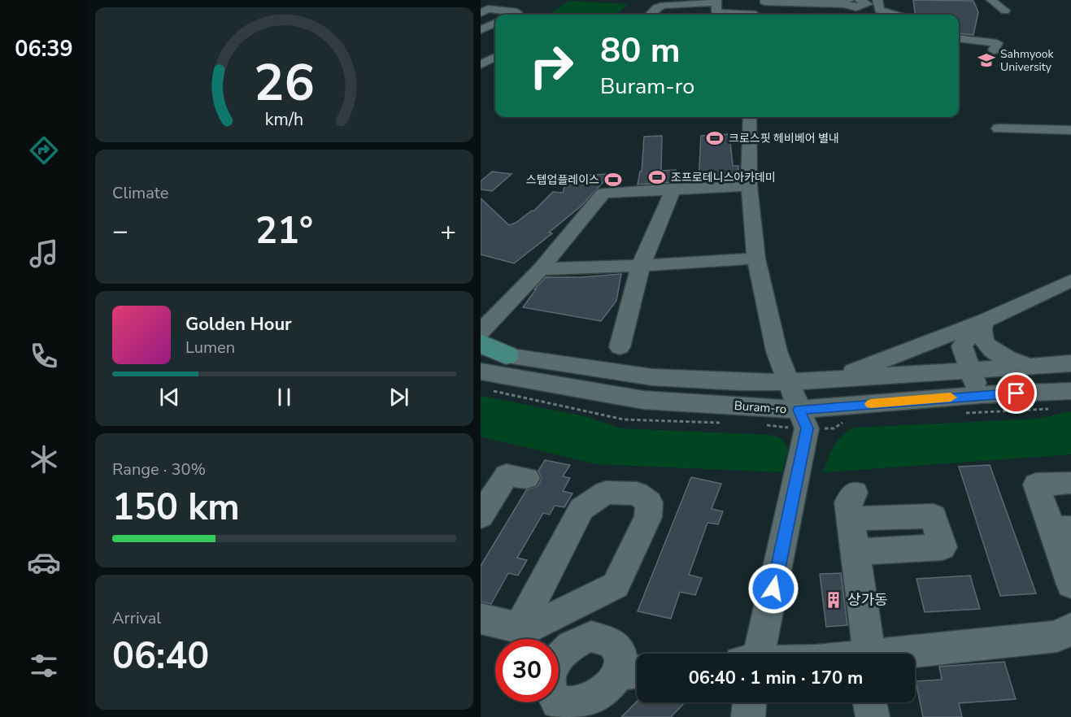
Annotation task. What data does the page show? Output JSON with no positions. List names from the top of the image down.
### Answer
{
  "streets": {
    "street": ["Buram-ro"]
  },
  "places": {
    "school or university": ["Sahmyook University"],
    "sports": ["크로스핏 헤비베어 별내", "조프로테니스아카데미", "스텝업플레이스"],
    "building": ["상가동"]
  },
  "page": {
    "tabs": "06:39",
    "turn": ["80 m", "Buram-ro"],
    "tile": [
      "Climate",
      ["Range · 30%", "150 km"],
      ["Arrival", "06:40"]
    ],
    "heat": ["−", "21°", "+"],
    "song": ["Golden Hour", "Lumen"],
    "limit": "30",
    "trip": "06:40 · 1 min · 170 m",
    "gauge": ["26", "km/h"]
  }
}
